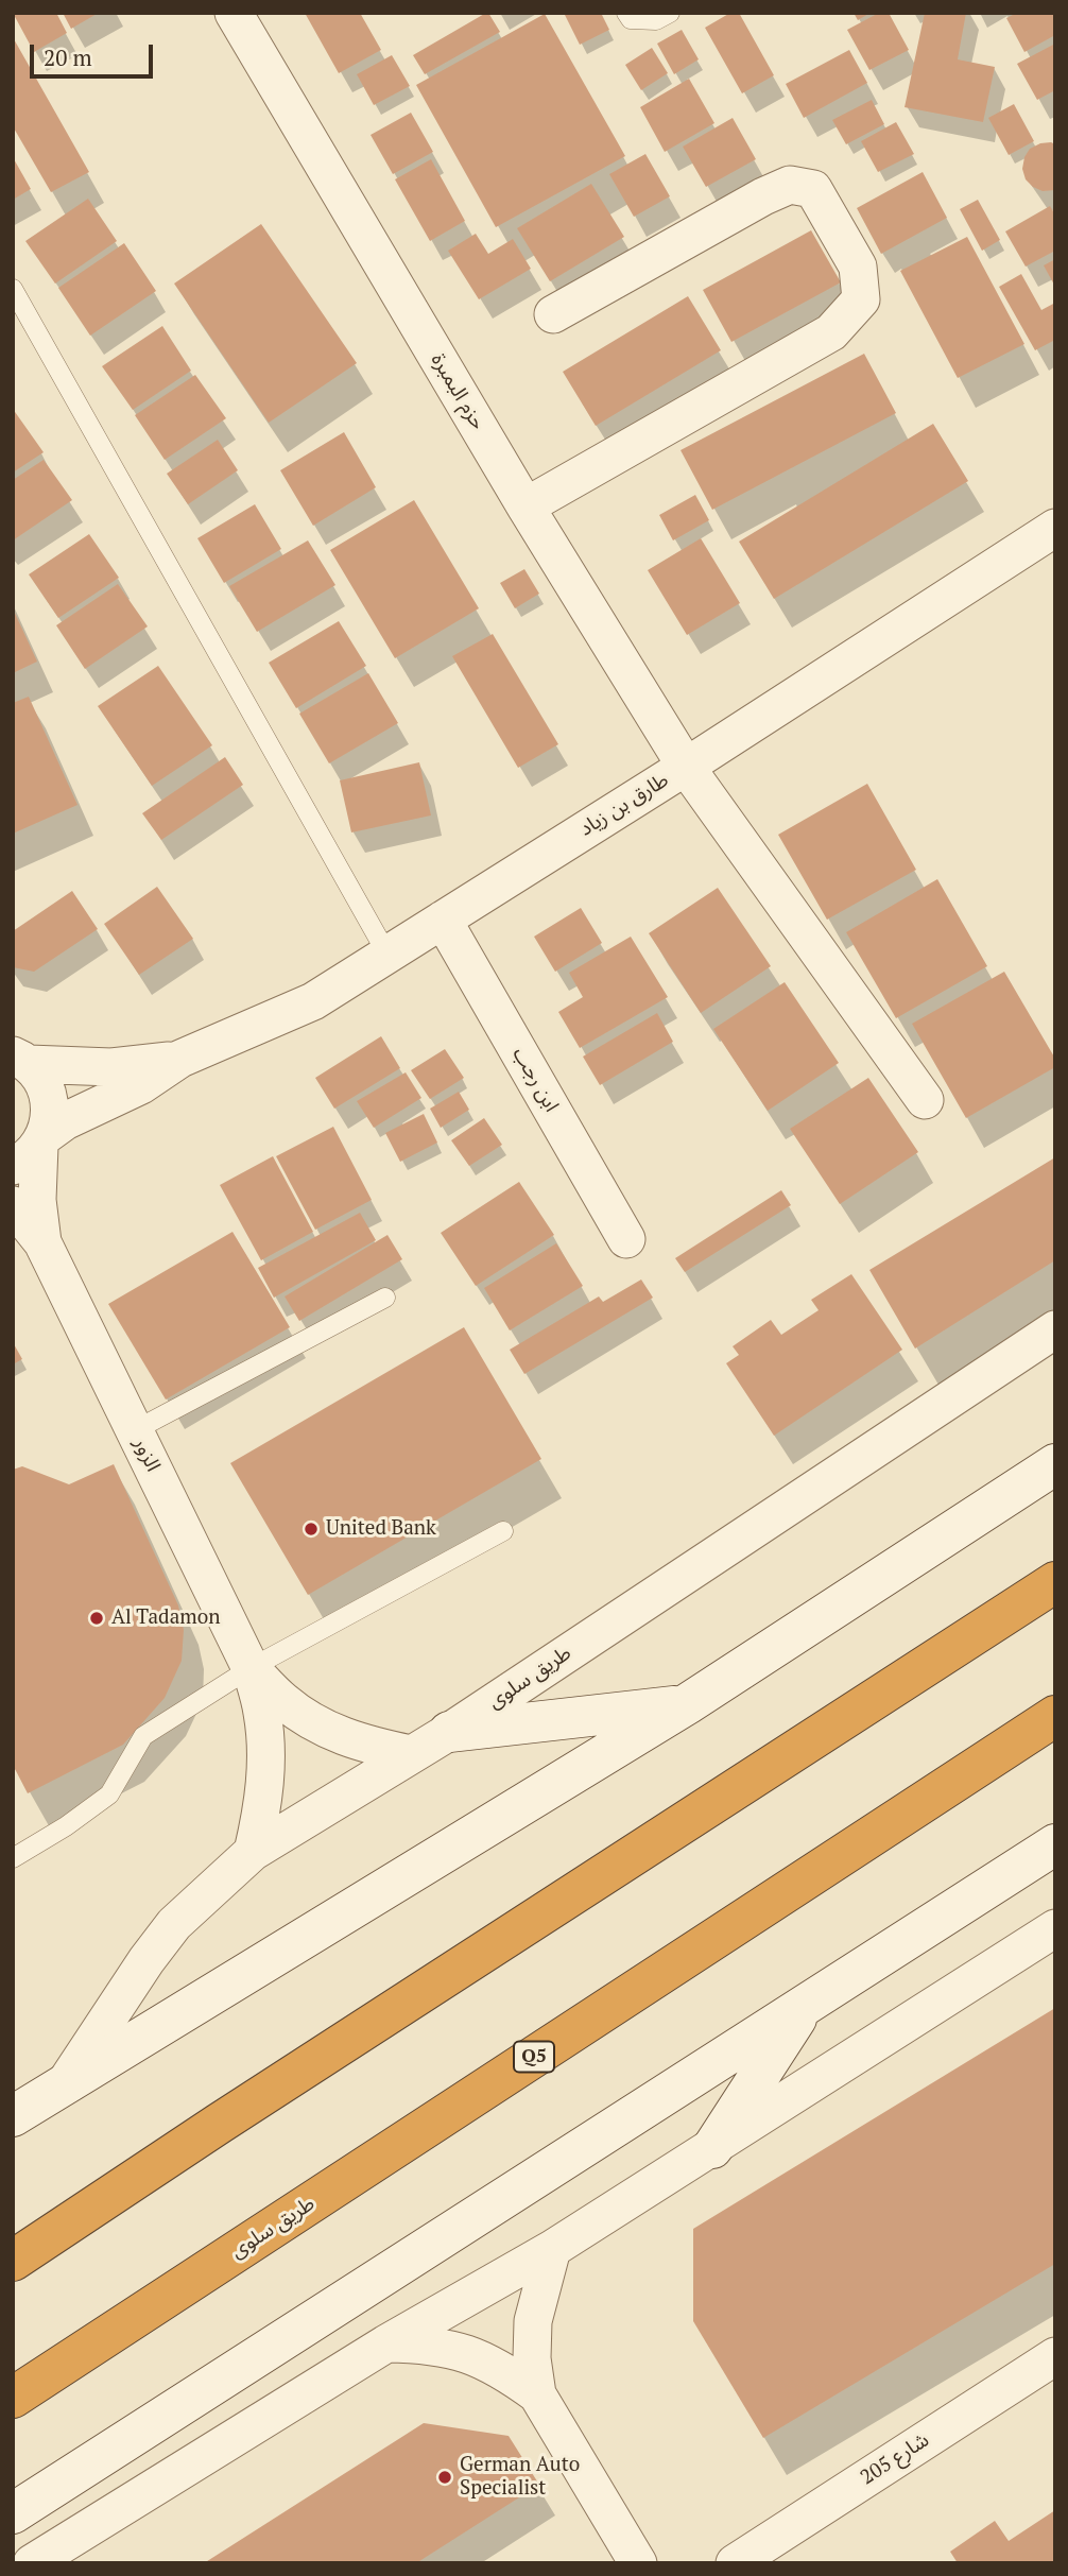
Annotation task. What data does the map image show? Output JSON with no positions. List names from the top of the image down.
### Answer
{
  "streets": {
    "highway": ["طريق سلوى", "Q5"],
    "street": [
      "حزم البمبرة",
      "طارق بن زياد",
      "ابن رجب",
      "الزور",
      "شارع 205"
    ]
  },
  "crossings": [
    ["حزم البمبرة", "طارق بن زياد"],
    ["طارق بن زياد", "ابن رجب"],
    ["طارق بن زياد", "الزور"],
    ["الزور", "طريق سلوى"]
  ],
  "places": ["United Bank", "Al Tadamon", "German Auto Specialist"],
  "scale_bar": "20 m"
}
